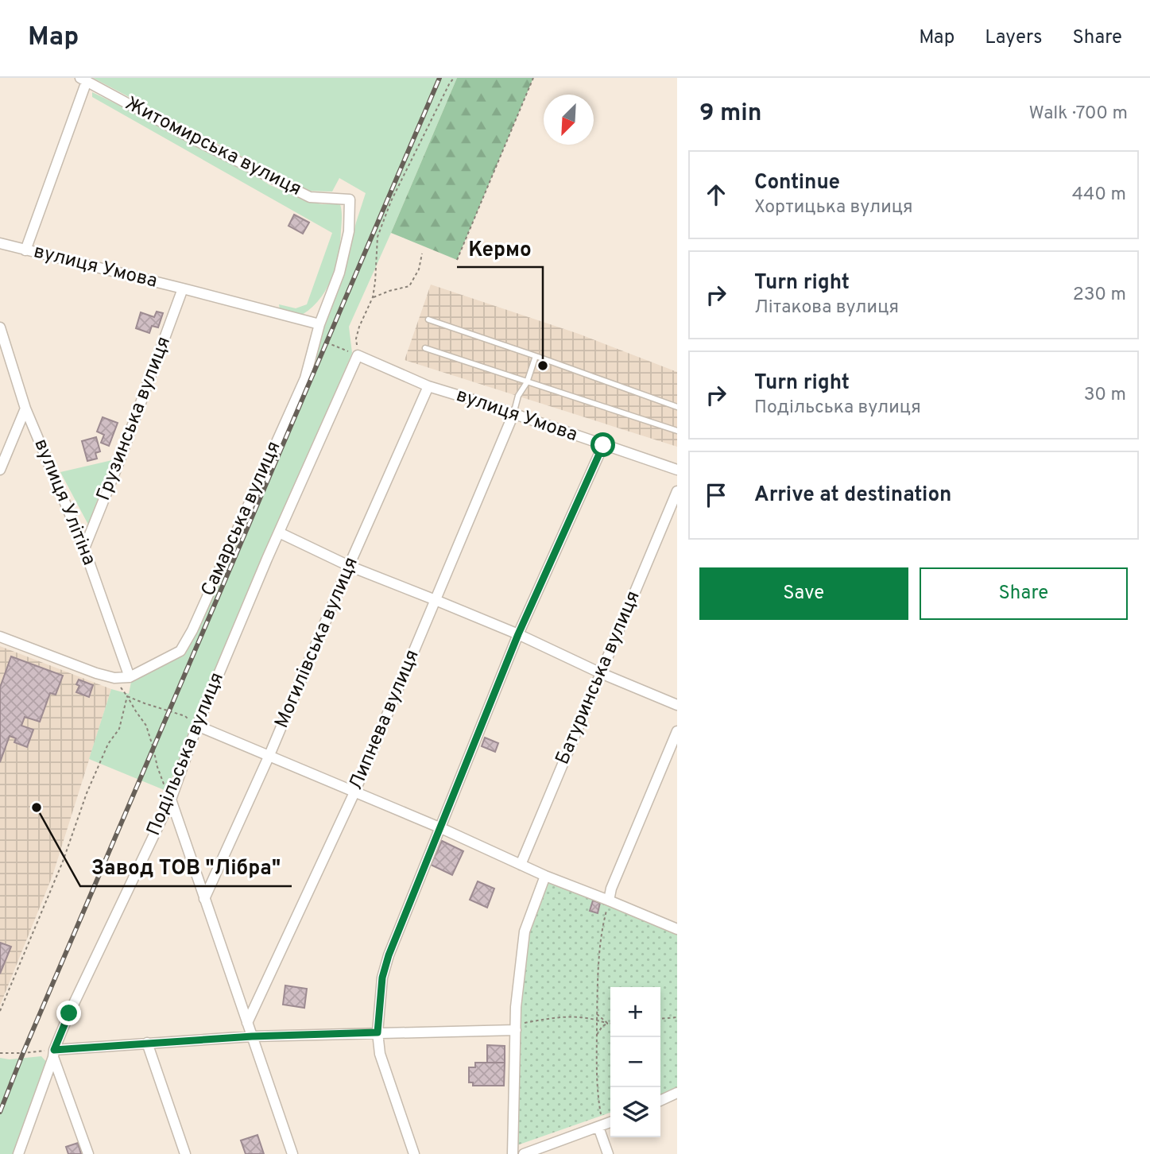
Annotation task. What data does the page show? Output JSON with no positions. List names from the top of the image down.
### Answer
{
  "streets": {
    "street": [
      "Житомирська вулиця",
      "вулиця Умова",
      "Грузинська вулиця",
      "вулиця Улітіна",
      "Самарська вулиця",
      "Могилівська вулиця",
      "Батуринська вулиця",
      "Липнева вулиця",
      "Подільська вулиця"
    ]
  },
  "crossings": [
    ["Житомирська вулиця", "Самарська вулиця"],
    ["вулиця Умова", "Грузинська вулиця"],
    ["вулиця Умова", "Самарська вулиця"],
    ["вулиця Умова", "Могилівська вулиця"],
    ["вулиця Умова", "Липнева вулиця"],
    ["вулиця Умова", "Подільська вулиця"],
    ["Грузинська вулиця", "вулиця Улітіна"],
    ["вулиця Улітіна", "Самарська вулиця"]
  ],
  "places": ["Кермо", "Завод ТОВ \"Лібра\""],
  "north": "bottom left",
  "page": {
    "header": "Map",
    "nav": ["Map", "Layers", "Share"],
    "heading": ["9 min", "Walk · 700 m"],
    "list": [
      ["Continue", "Хортицька вулиця", "440 m"],
      ["Turn right", "Літакова вулиця", "230 m"],
      ["Turn right", "Подільська вулиця", "30 m"],
      "Arrive at destination"
    ],
    "buttons": ["Save", "Share"],
    "map_buttons": ["+", "−"]
  }
}
